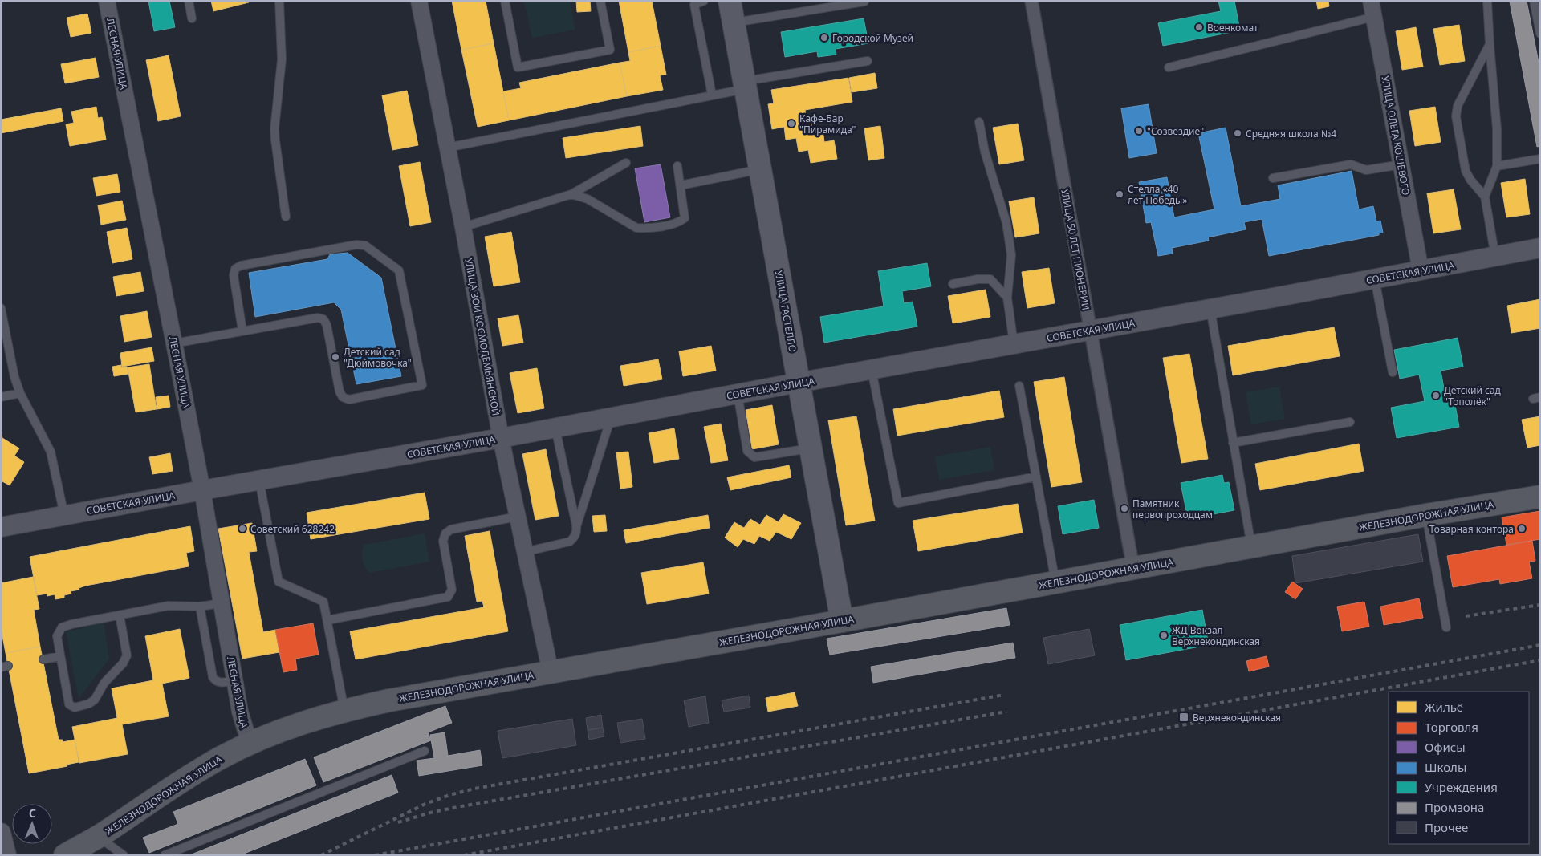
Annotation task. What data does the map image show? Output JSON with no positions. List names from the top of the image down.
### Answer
{
  "streets": {
    "main road": ["УЛИЦА ГАСТЕЛЛО", "ЖЕЛЕЗНОДОРОЖНАЯ УЛИЦА"],
    "street": [
      "ЛЕСНАЯ УЛИЦА",
      "УЛИЦА ОЛЕГА КОШЕВОГО",
      "УЛИЦА 50 ЛЕТ ПИОНЕРИИ",
      "СОВЕТСКАЯ УЛИЦА",
      "УЛИЦА ЗОИ КОСМОДЕМЬЯНСКОЙ"
    ]
  },
  "crossings": [
    ["ЛЕСНАЯ УЛИЦА", "СОВЕТСКАЯ УЛИЦА"],
    ["ЛЕСНАЯ УЛИЦА", "ЖЕЛЕЗНОДОРОЖНАЯ УЛИЦА"],
    ["УЛИЦА ОЛЕГА КОШЕВОГО", "СОВЕТСКАЯ УЛИЦА"],
    ["УЛИЦА 50 ЛЕТ ПИОНЕРИИ", "СОВЕТСКАЯ УЛИЦА"],
    ["УЛИЦА 50 ЛЕТ ПИОНЕРИИ", "ЖЕЛЕЗНОДОРОЖНАЯ УЛИЦА"],
    ["СОВЕТСКАЯ УЛИЦА", "УЛИЦА ГАСТЕЛЛО"],
    ["СОВЕТСКАЯ УЛИЦА", "УЛИЦА ЗОИ КОСМОДЕМЬЯНСКОЙ"],
    ["УЛИЦА ГАСТЕЛЛО", "ЖЕЛЕЗНОДОРОЖНАЯ УЛИЦА"],
    ["УЛИЦА ЗОИ КОСМОДЕМЬЯНСКОЙ", "ЖЕЛЕЗНОДОРОЖНАЯ УЛИЦА"]
  ],
  "places": {
    "other": [
      "Военкомат",
      "Городской Музей",
      "Кафе-Бар \"Пирамида\"",
      "\"Созвездие\"",
      "Средняя школа №4",
      "Стелла «40 лет Победы»",
      "Детский сад \"Дюймовочка\"",
      "Детский сад \"Тополёк\"",
      "Памятник первопроходцам",
      "Советский 628242",
      "Товарная контора",
      "ЖД Вокзал Верхнекондинская"
    ],
    "transit": ["Верхнекондинская"]
  },
  "legend": [
    "Жильё",
    "Торговля",
    "Офисы",
    "Школы",
    "Учреждения",
    "Промзона",
    "Прочее"
  ],
  "north": "top"
}
